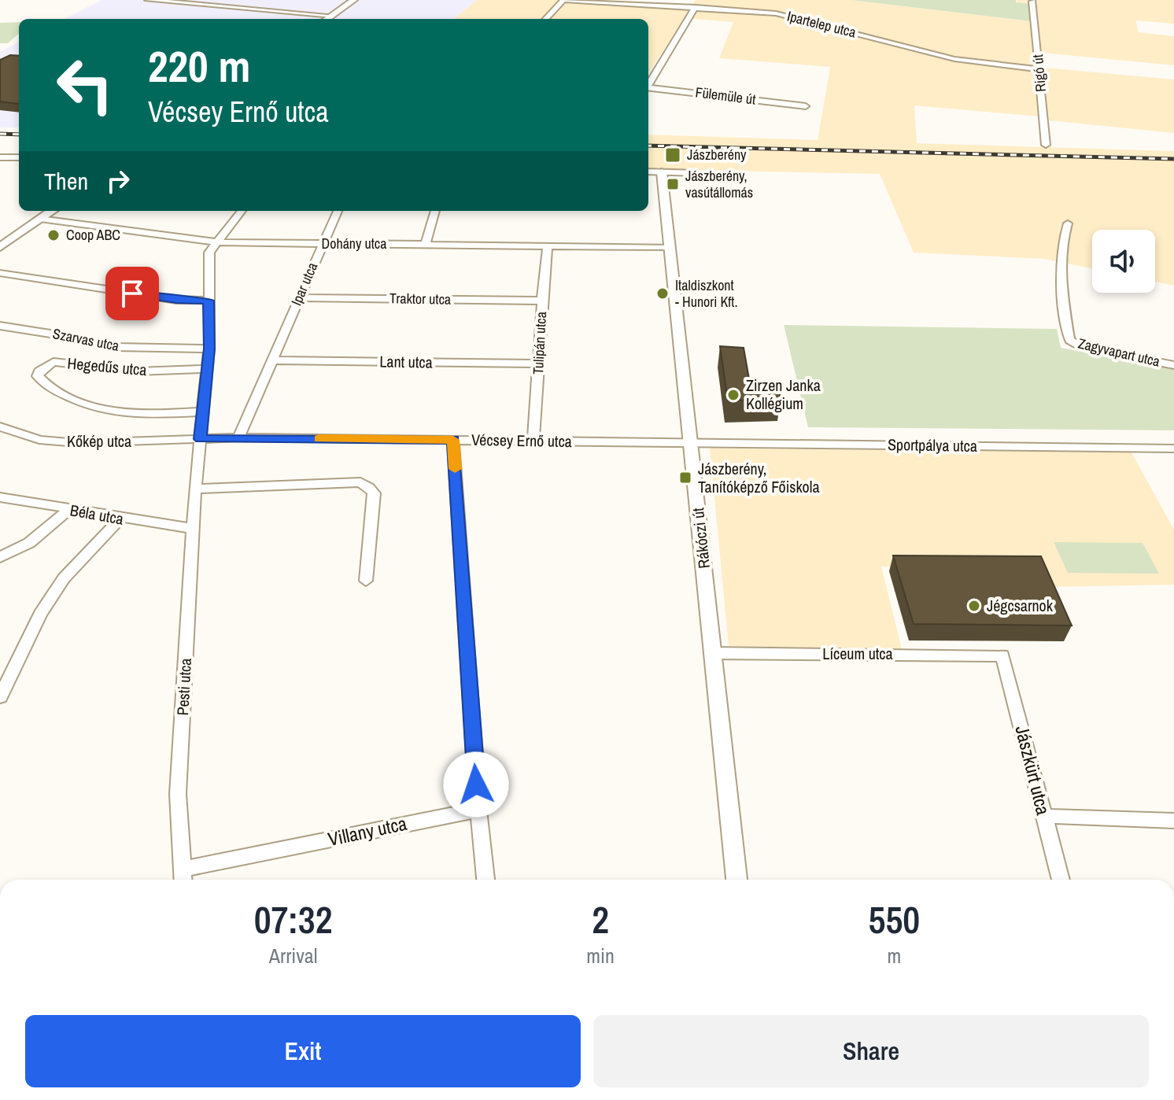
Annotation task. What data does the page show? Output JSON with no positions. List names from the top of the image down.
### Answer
{
  "streets": {
    "street": [
      "Ipartelep utca",
      "Rigó út",
      "Fülemüle út",
      "Dohány utca",
      "Ipar utca",
      "Traktor utca",
      "Szarvas utca",
      "Tulipán utca",
      "Zagyvapart utca",
      "Lant utca",
      "Hegedűs utca",
      "Vécsey Ernő utca",
      "Kőkép utca",
      "Sportpálya utca",
      "Béla utca",
      "Rákóczi út",
      "Líceum utca",
      "Pesti utca",
      "Jászkürt utca",
      "Villany utca"
    ]
  },
  "crossings": [
    ["Ipartelep utca", "Rigó út"],
    ["Dohány utca", "Ipar utca"],
    ["Dohány utca", "Tulipán utca"],
    ["Dohány utca", "Rákóczi út"],
    ["Dohány utca", "Pesti utca"],
    ["Ipar utca", "Traktor utca"],
    ["Ipar utca", "Lant utca"],
    ["Ipar utca", "Vécsey Ernő utca"],
    ["Traktor utca", "Tulipán utca"],
    ["Szarvas utca", "Pesti utca"],
    ["Tulipán utca", "Lant utca"],
    ["Tulipán utca", "Vécsey Ernő utca"],
    ["Hegedűs utca", "Pesti utca"],
    ["Vécsey Ernő utca", "Kőkép utca"],
    ["Vécsey Ernő utca", "Sportpálya utca"],
    ["Vécsey Ernő utca", "Rákóczi út"],
    ["Vécsey Ernő utca", "Pesti utca"],
    ["Kőkép utca", "Pesti utca"],
    ["Sportpálya utca", "Rákóczi út"],
    ["Béla utca", "Pesti utca"],
    ["Rákóczi út", "Líceum utca"],
    ["Líceum utca", "Jászkürt utca"],
    ["Pesti utca", "Villany utca"]
  ],
  "places": {
    "transit": ["Jászberény", "Jászberény, vasútállomás", "Jászberény, Tanítóképző Főiskola"],
    "other": [
      "Coop ABC",
      "Italdiszkont - Hunori Kft.",
      "Zirzen Janka Kollégium",
      "Jégcsarnok"
    ]
  },
  "page": {
    "turn": ["220 m", "Vécsey Ernő utca"],
    "then": "Then",
    "eta": [
      "07:32",
      "Arrival",
      "2",
      "min",
      "550",
      "m"
    ],
    "buttons": ["Exit", "Share"]
  }
}
